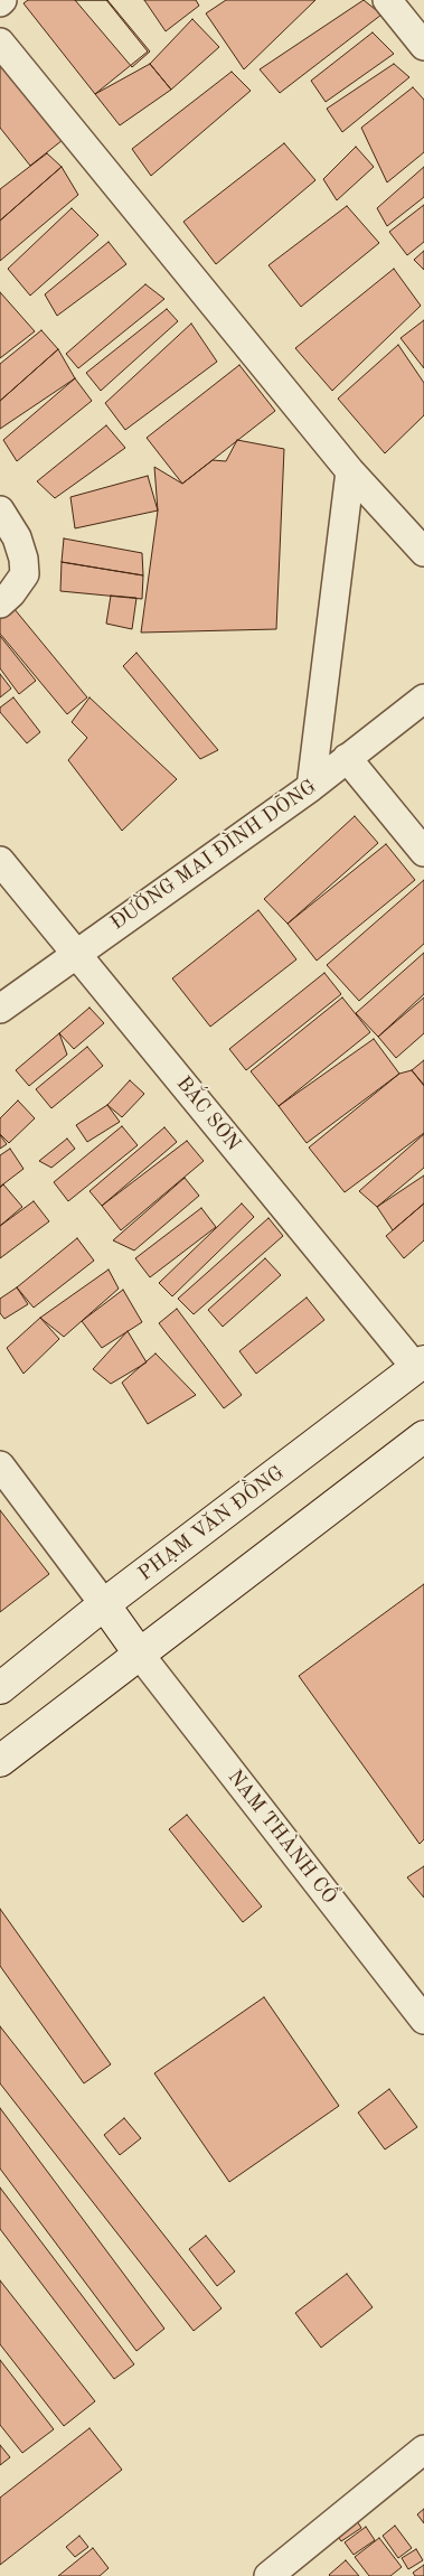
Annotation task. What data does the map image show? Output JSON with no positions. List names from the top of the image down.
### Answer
{
  "streets": {
    "street": [
      "ĐƯỜNG MAI ĐÌNH DÕNG",
      "BẮC SƠN",
      "PHẠM VĂN ĐỒNG",
      "NAM THÀNH CỔ"
    ]
  },
  "crossings": [
    ["ĐƯỜNG MAI ĐÌNH DÕNG", "BẮC SƠN"],
    ["BẮC SƠN", "PHẠM VĂN ĐỒNG"]
  ]
}
